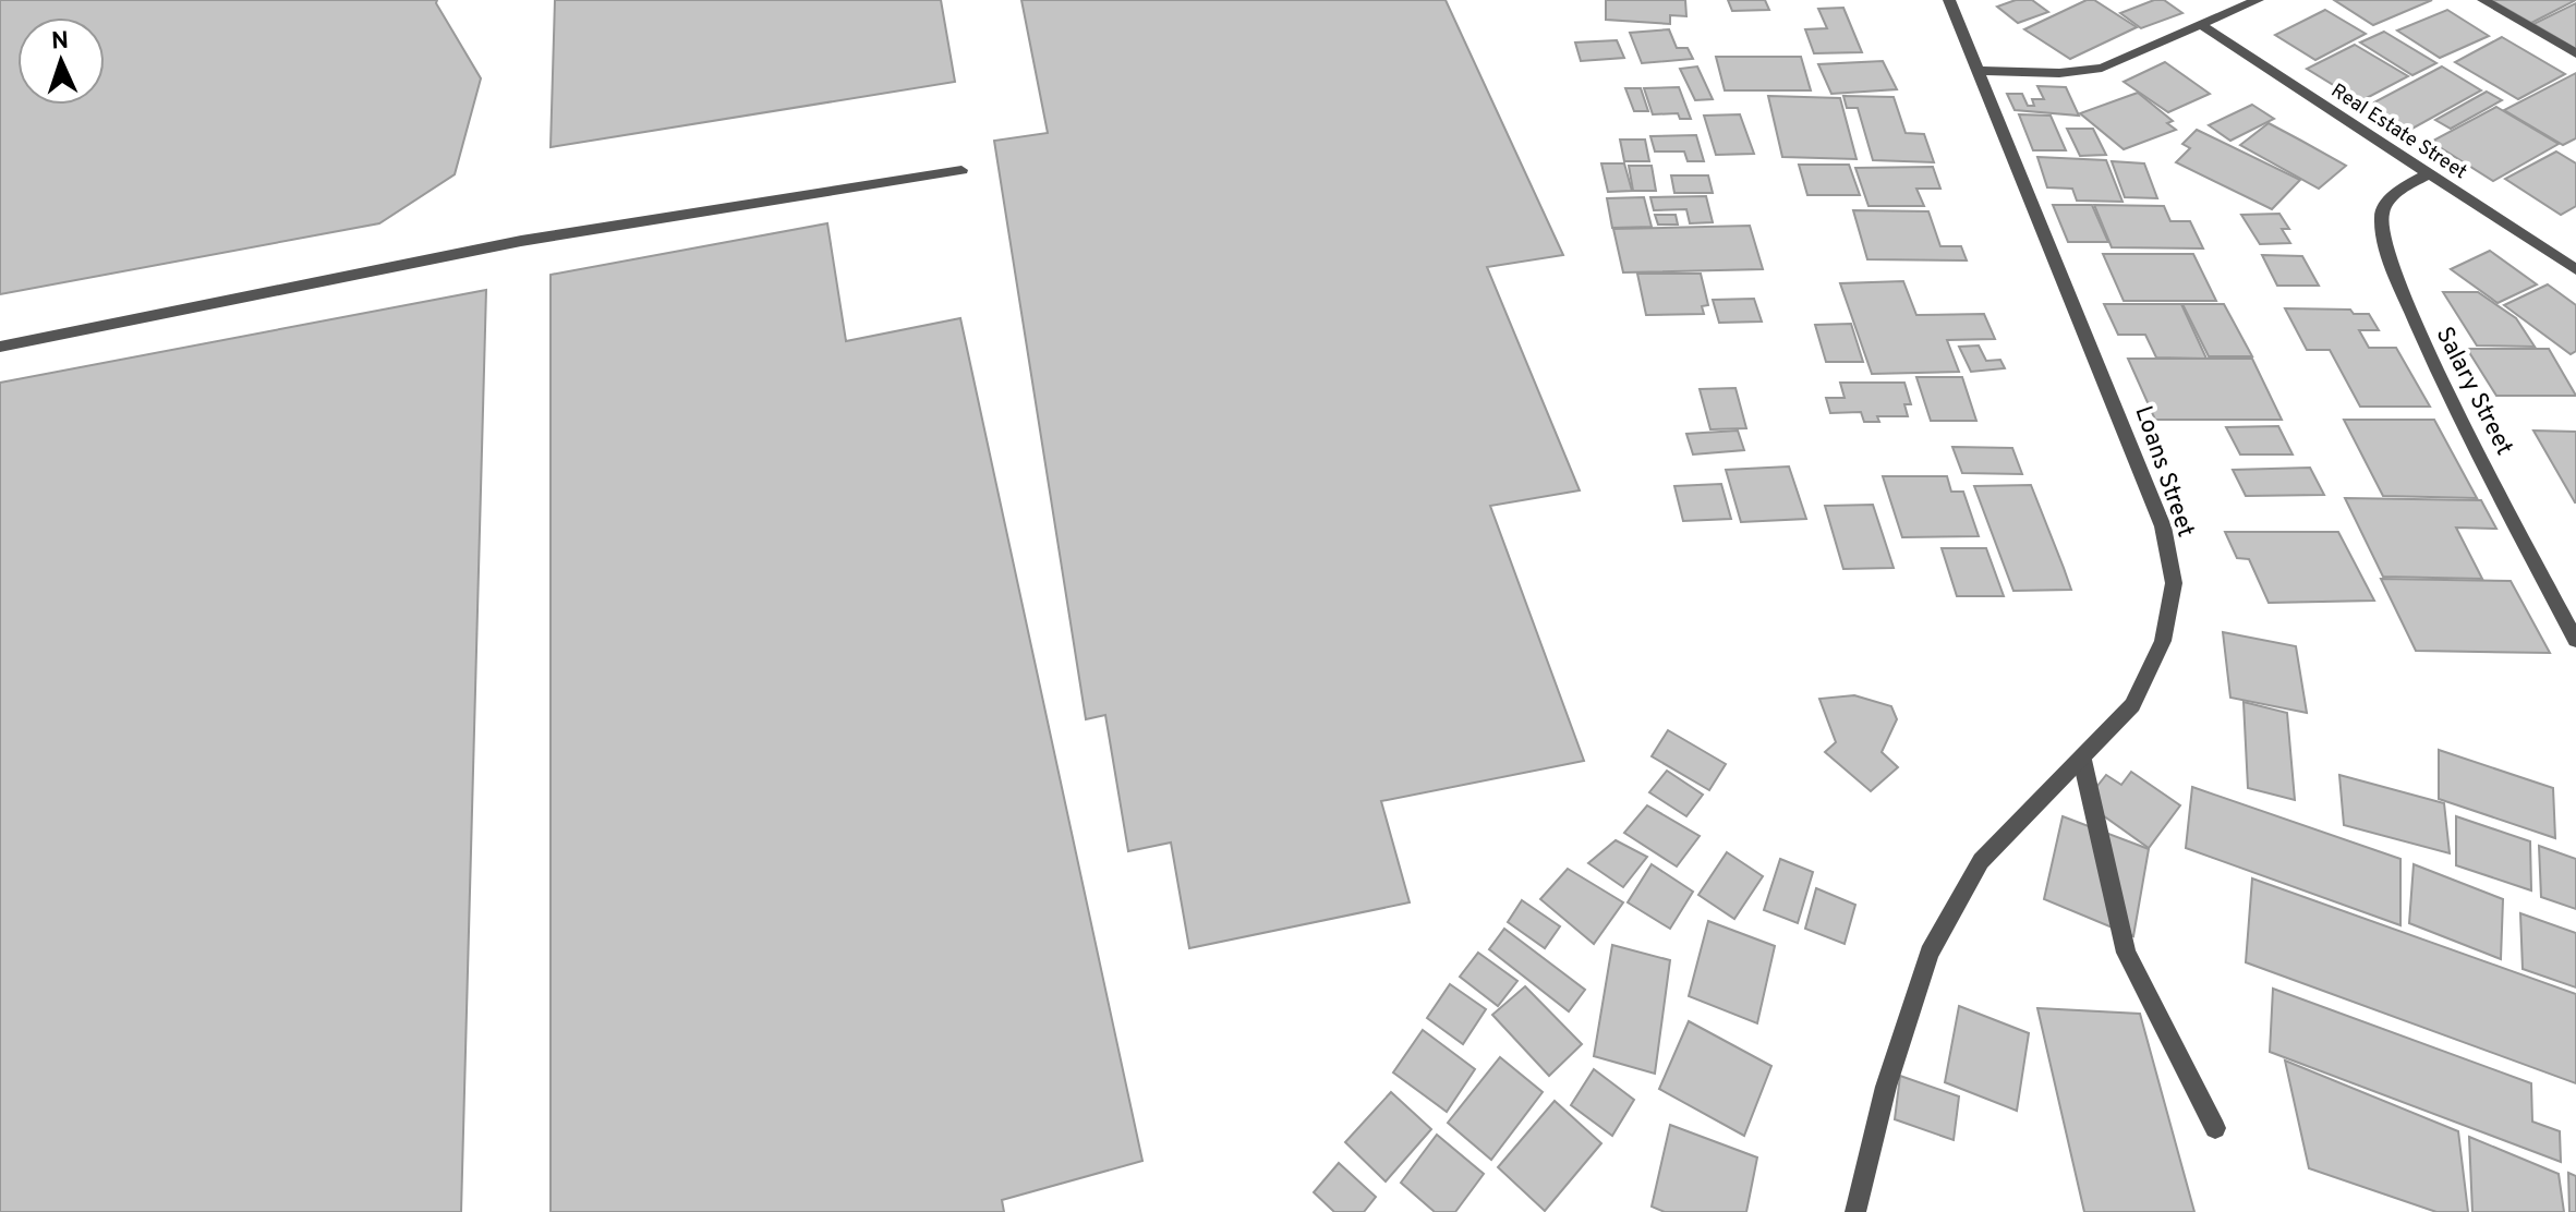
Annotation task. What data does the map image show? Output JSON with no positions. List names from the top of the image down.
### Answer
{
  "streets": {
    "street": ["Real Estate Street", "Salary Street", "Loans Street"]
  },
  "crossings": [
    ["Real Estate Street", "Salary Street"]
  ],
  "north": "top"
}
